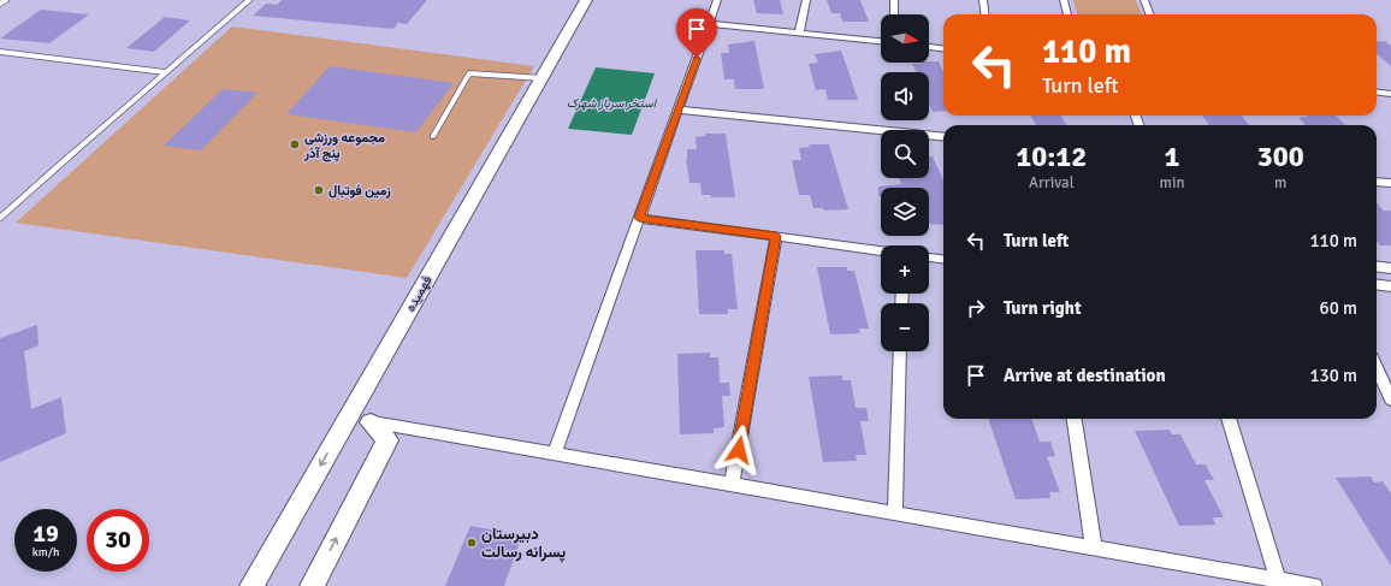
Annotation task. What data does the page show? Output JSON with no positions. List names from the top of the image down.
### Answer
{
  "streets": {
    "main road": ["فهمیده"]
  },
  "water": ["استخر سرباز شهرک"],
  "places": ["مجموعه ورزشی پنج آذر", "زمین فوتبال", "دبیرستان پسرانه رسالت"],
  "north": "right",
  "page": {
    "map_buttons": ["+", "−"],
    "turn": ["110 m", "Turn left"],
    "eta": [
      "10:12",
      "Arrival",
      "1",
      "min",
      "300",
      "m"
    ],
    "list": [
      {
        "name": "Turn left",
        "value": "110 m"
      },
      {
        "name": "Turn right",
        "value": "60 m"
      },
      {
        "name": "Arrive at destination",
        "value": "130 m"
      }
    ],
    "speed": "19 km/h",
    "limit": "30"
  }
}
